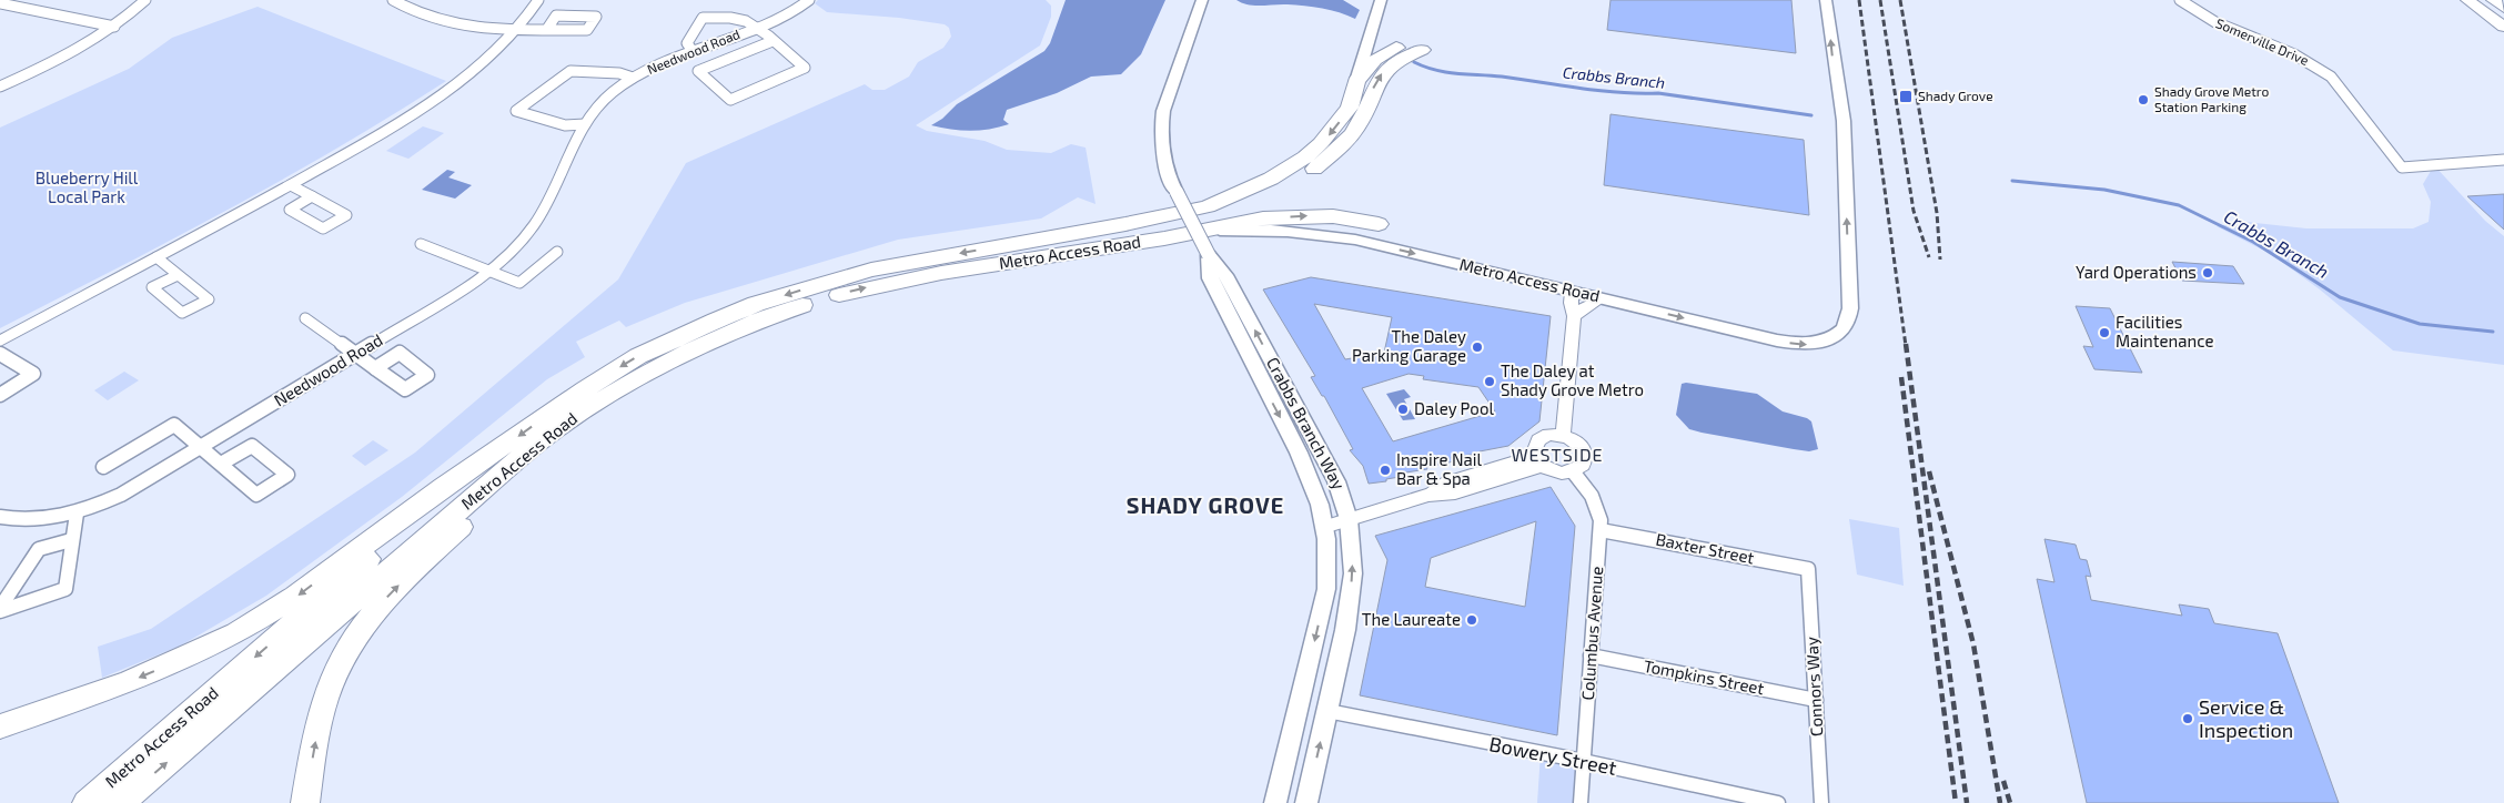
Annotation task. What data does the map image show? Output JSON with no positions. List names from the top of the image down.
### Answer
{
  "streets": {
    "highway": ["Metro Access Road"],
    "main road": ["Crabbs Branch Way"],
    "street": [
      "Somerville Drive",
      "Needwood Road",
      "Baxter Street",
      "Columbus Avenue",
      "Tompkins Street",
      "Connors Way",
      "Bowery Street"
    ]
  },
  "crossings": [
    ["Crabbs Branch Way", "Bowery Street"],
    ["Baxter Street", "Columbus Avenue"],
    ["Baxter Street", "Connors Way"],
    ["Columbus Avenue", "Tompkins Street"],
    ["Columbus Avenue", "Bowery Street"],
    ["Tompkins Street", "Connors Way"]
  ],
  "districts": ["WESTSIDE", "SHADY GROVE"],
  "water": ["Crabbs Branch"],
  "parks": ["Blueberry Hill Local Park"],
  "places": {
    "transit": ["Shady Grove"],
    "other": [
      "Shady Grove Metro Station Parking",
      "Yard Operations",
      "Facilities Maintenance",
      "The Daley Parking Garage",
      "The Daley at Shady Grove Metro",
      "Daley Pool",
      "Inspire Nail Bar & Spa",
      "The Laureate",
      "Service & Inspection"
    ]
  }
}
